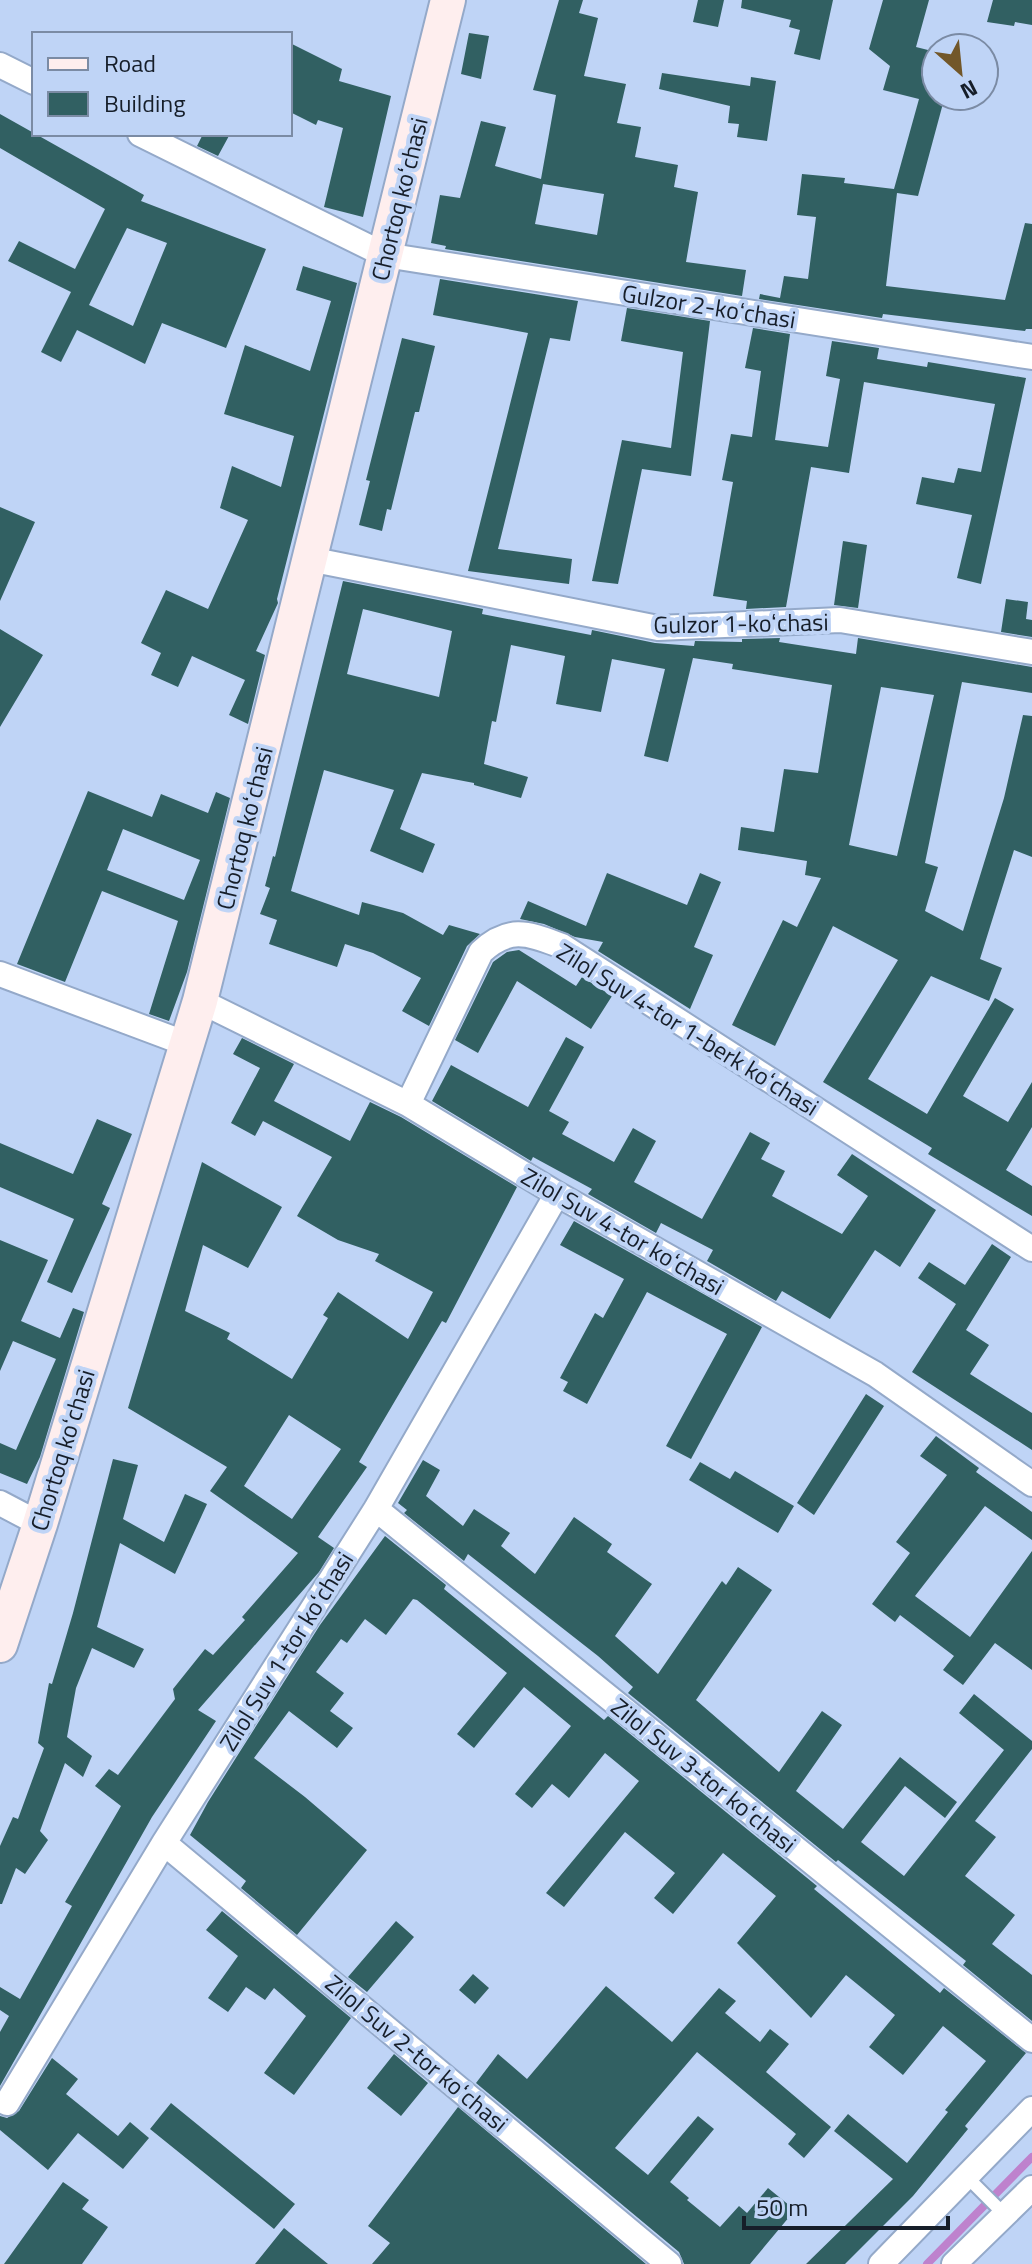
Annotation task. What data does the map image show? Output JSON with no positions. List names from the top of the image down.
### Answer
{
  "streets": {
    "main road": ["Chortoq koʻchasi"],
    "street": [
      "Gulzor 2-koʻchasi",
      "Gulzor 1-koʻchasi",
      "Zilol Suv 4-tor 1-berk koʻchasi",
      "Zilol Suv 4-tor koʻchasi",
      "Zilol Suv 1-tor koʻchasi",
      "Zilol Suv 3-tor koʻchasi",
      "Zilol Suv 2-tor koʻchasi"
    ]
  },
  "crossings": [
    ["Chortoq koʻchasi", "Gulzor 2-koʻchasi"],
    ["Chortoq koʻchasi", "Gulzor 1-koʻchasi"],
    ["Chortoq koʻchasi", "Zilol Suv 4-tor koʻchasi"],
    ["Zilol Suv 4-tor 1-berk koʻchasi", "Zilol Suv 4-tor koʻchasi"],
    ["Zilol Suv 4-tor koʻchasi", "Zilol Suv 1-tor koʻchasi"],
    ["Zilol Suv 1-tor koʻchasi", "Zilol Suv 3-tor koʻchasi"],
    ["Zilol Suv 1-tor koʻchasi", "Zilol Suv 2-tor koʻchasi"]
  ],
  "legend": ["Road", "Building"],
  "scale_bar": "50 m",
  "north": "bottom right"
}
